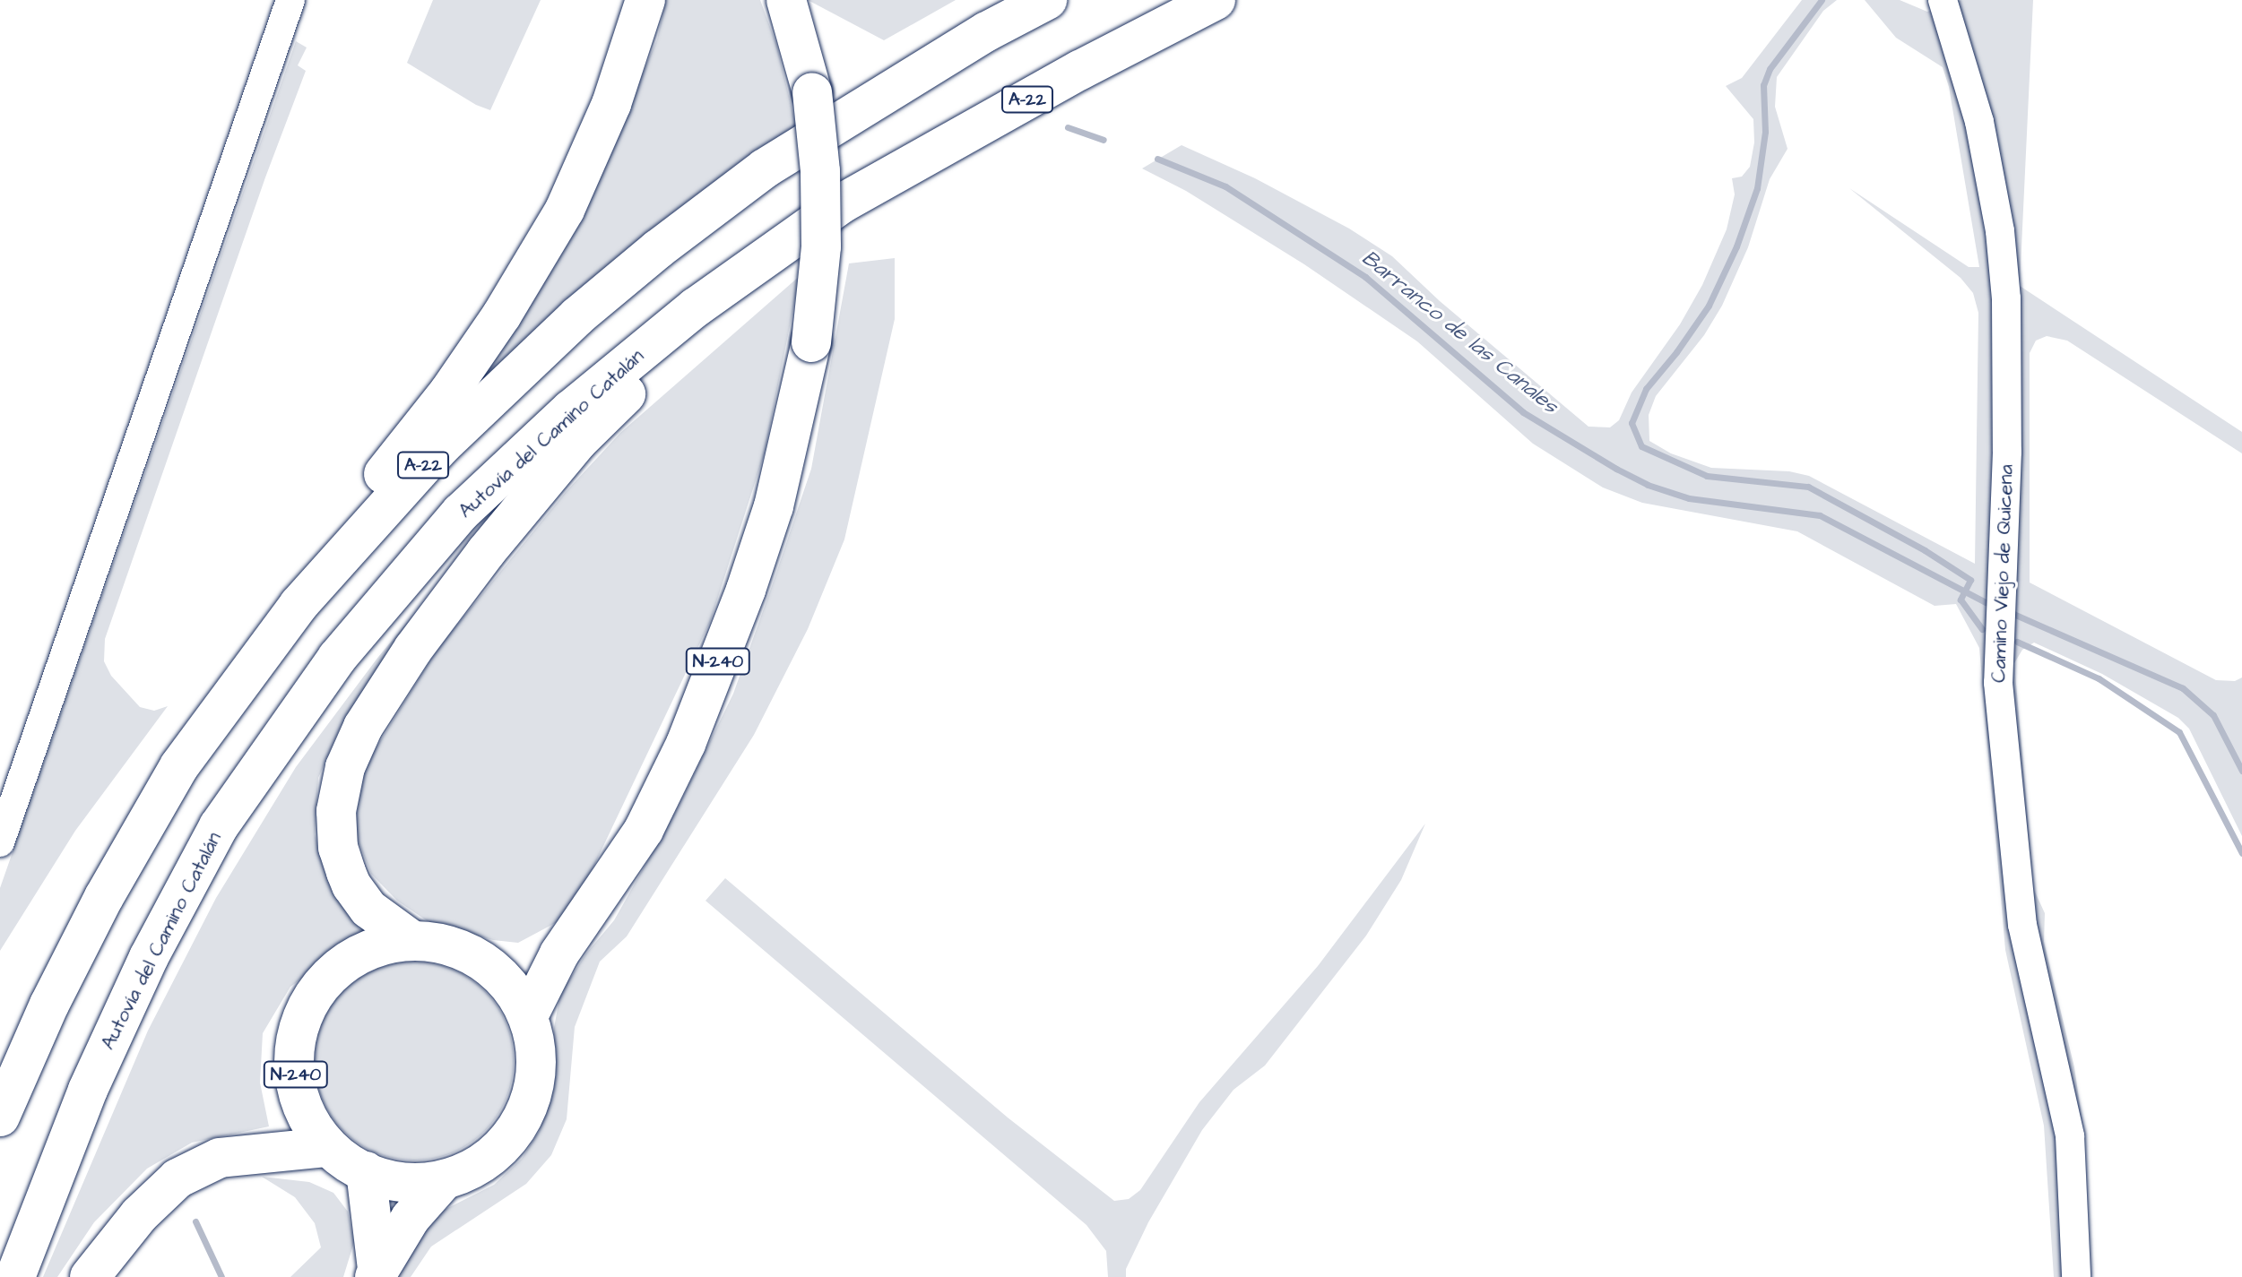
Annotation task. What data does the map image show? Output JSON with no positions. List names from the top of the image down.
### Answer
{
  "streets": {
    "highway": ["A-22", "Autovía del Camino Catalán", "N-240"],
    "street": ["Camino Viejo de Quicena"]
  },
  "water": ["Barranco de las Canales"]
}
